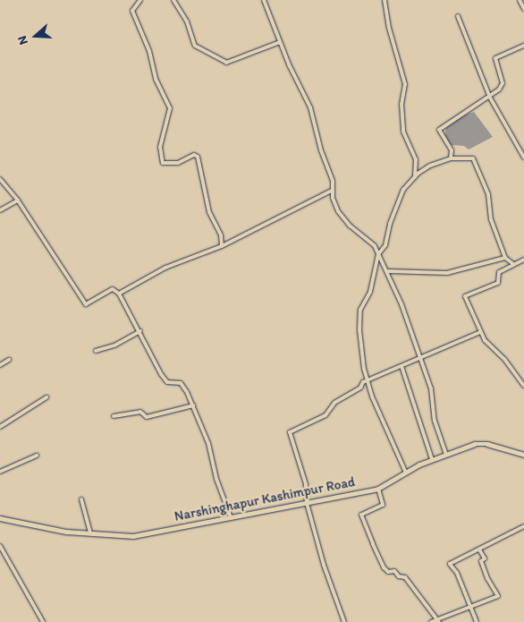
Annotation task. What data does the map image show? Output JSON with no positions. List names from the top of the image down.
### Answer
{
  "streets": {
    "street": ["Narshinghapur Kashimpur Road"]
  },
  "north": "left"
}
